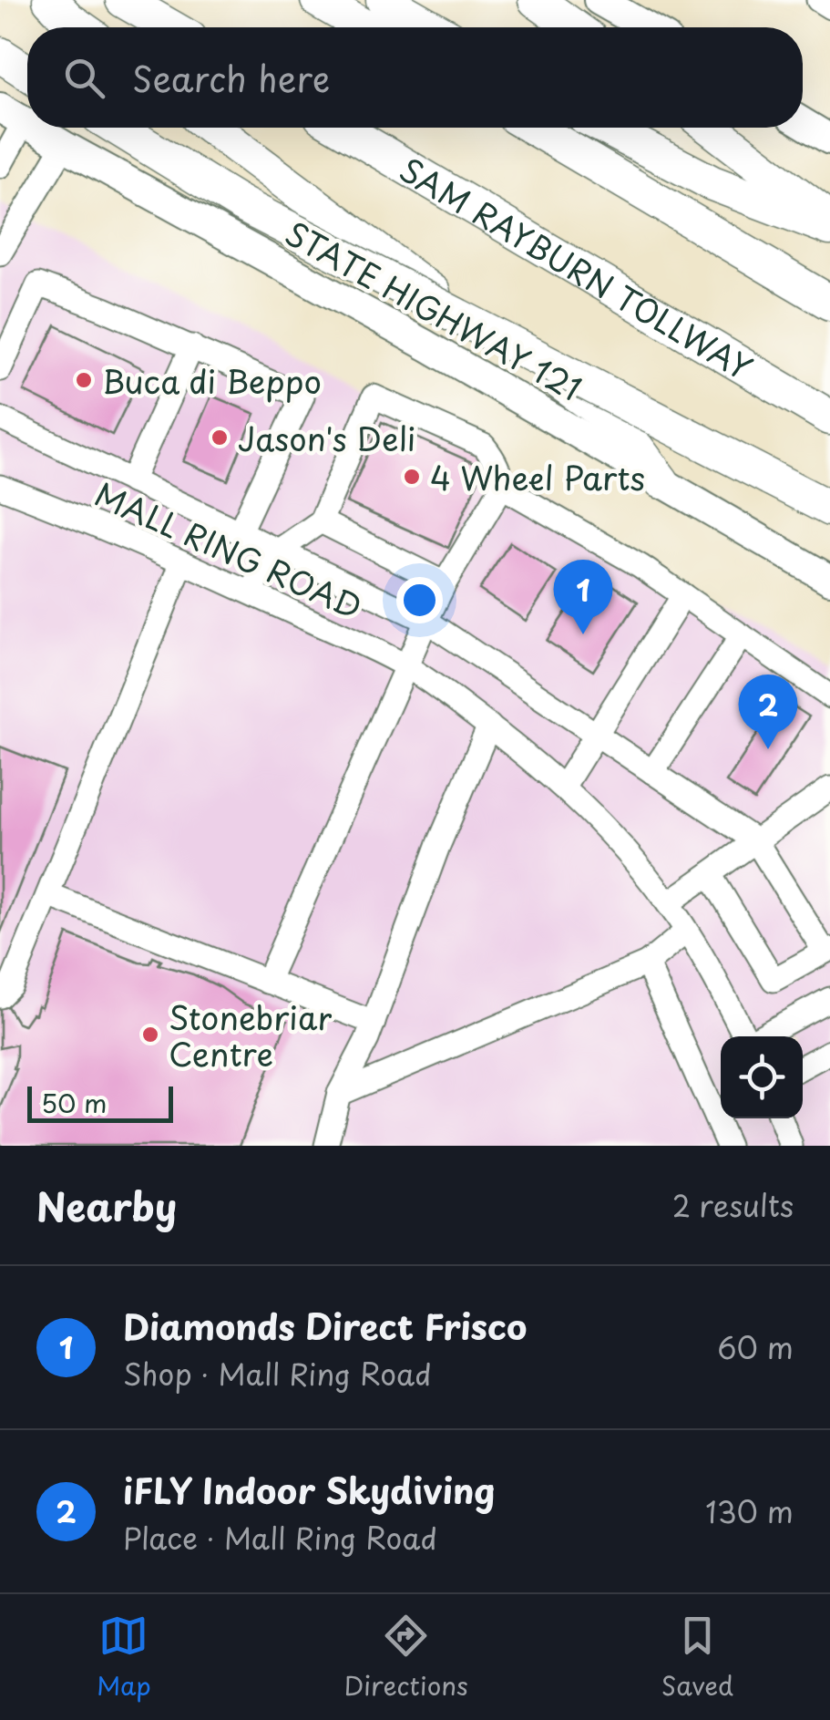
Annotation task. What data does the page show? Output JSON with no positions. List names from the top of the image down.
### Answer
{
  "streets": {
    "highway": ["SAM RAYBURN TOLLWAY"],
    "main road": ["STATE HIGHWAY 121"],
    "street": ["MALL RING ROAD"]
  },
  "places": [
    "Buca di Beppo",
    "Jason's Deli",
    "4 Wheel Parts",
    "Stonebriar Centre"
  ],
  "scale_bar": "50 m",
  "page": {
    "search": "Search here",
    "pins": ["1", "2"],
    "scale": "50 m",
    "heading": ["Nearby", "2 results"],
    "list": [
      {
        "mark": "1",
        "name": "Diamonds Direct Frisco",
        "note": "Shop · Mall Ring Road",
        "value": "60 m"
      },
      {
        "mark": "2",
        "name": "iFLY Indoor Skydiving",
        "note": "Place · Mall Ring Road",
        "value": "130 m"
      }
    ],
    "nav": ["Map", "Directions", "Saved"]
  }
}
